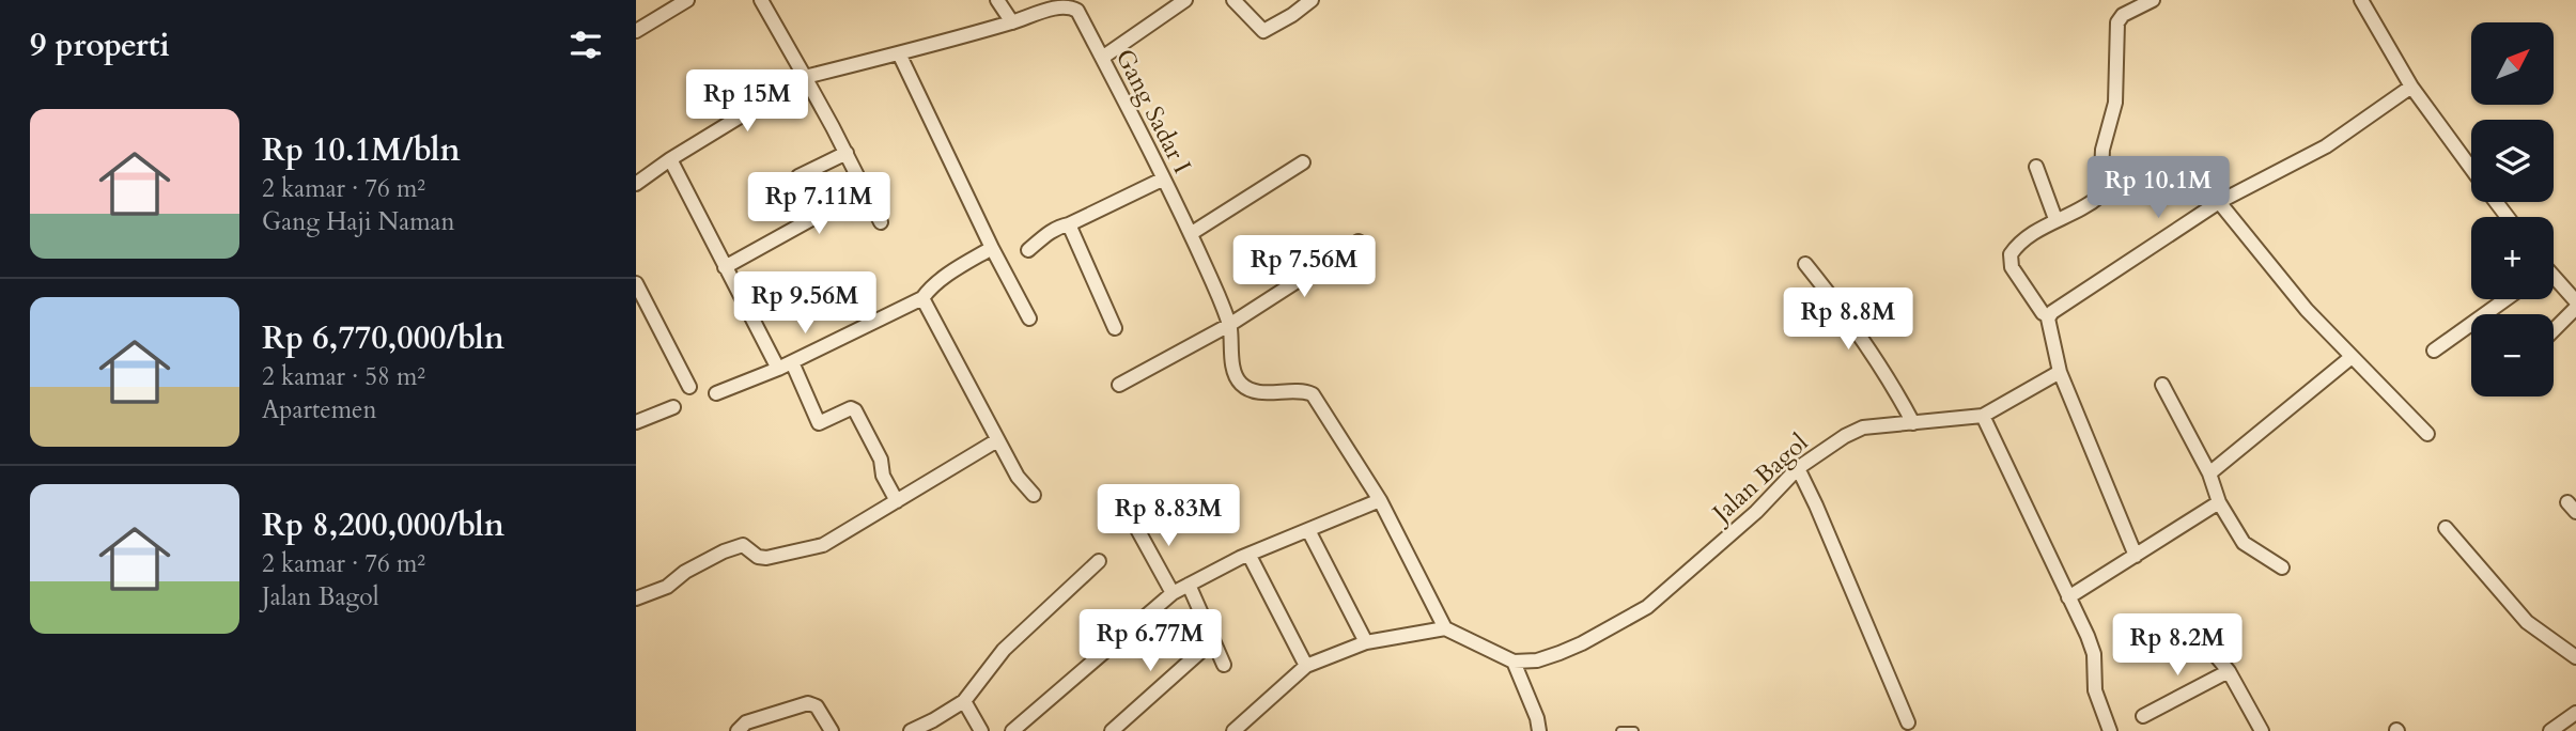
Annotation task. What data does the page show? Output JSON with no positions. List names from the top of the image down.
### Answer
{
  "streets": {
    "street": ["Gang Sadar I", "Jalan Bagol"]
  },
  "north": "top right",
  "page": {
    "heading": "9 properti",
    "map_buttons": ["+", "−"],
    "price": [
      "Rp 15M",
      "Rp 10.1M",
      "Rp 7.11M",
      "Rp 7.56M",
      "Rp 9.56M",
      "Rp 8.8M",
      "Rp 8.83M",
      "Rp 6.77M",
      "Rp 8.2M"
    ],
    "list": [
      {
        "name": "Rp 10.1M/bln",
        "note": "2 kamar · 76 m² · Gang Haji Naman"
      },
      {
        "name": "Rp 6,770,000/bln",
        "note": "2 kamar · 58 m² · Apartemen"
      },
      {
        "name": "Rp 8,200,000/bln",
        "note": "2 kamar · 76 m² · Jalan Bagol"
      }
    ]
  }
}
